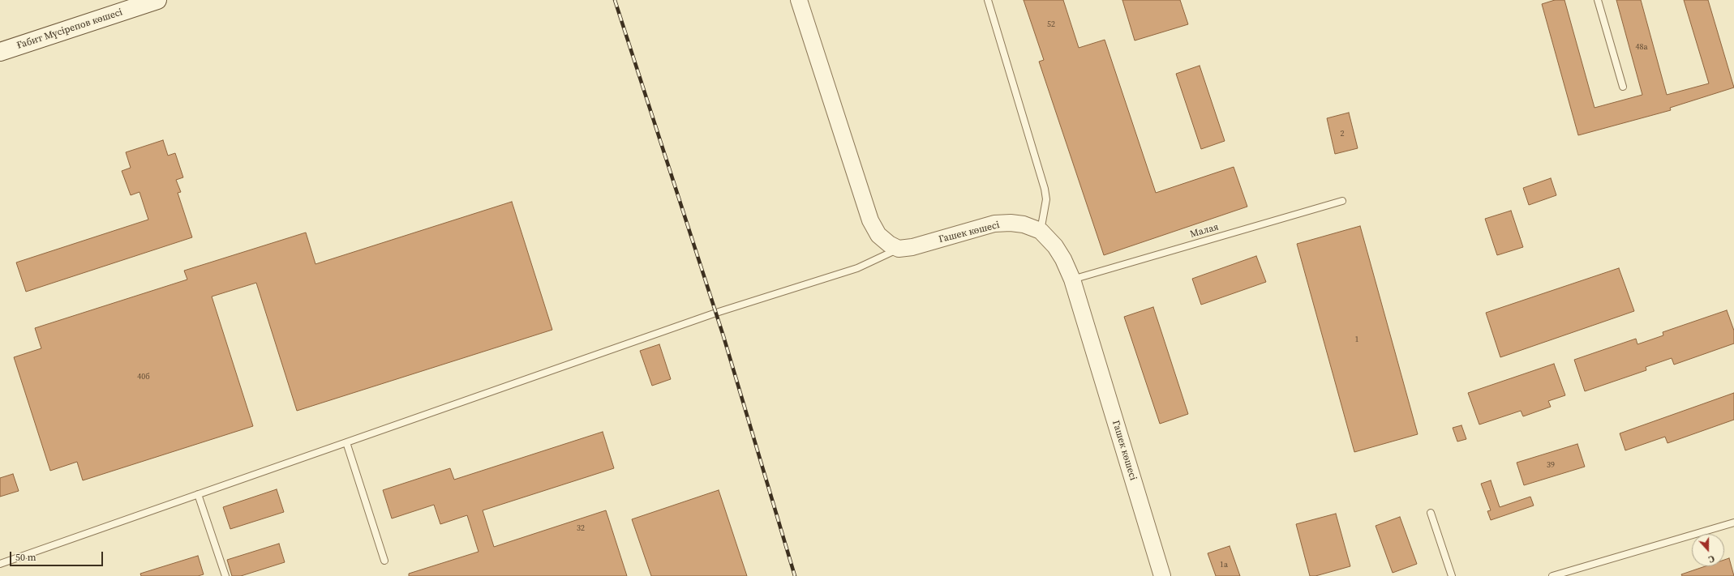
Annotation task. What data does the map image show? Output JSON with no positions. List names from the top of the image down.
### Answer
{
  "streets": {
    "main road": ["Ғабит Мүсірепов көшесі"],
    "street": ["Гашек көшесі"],
    "lane": ["Малая"]
  },
  "crossings": [
    ["Малая", "Гашек көшесі"]
  ],
  "house_numbers": [
    "52",
    "48а",
    "2",
    "1",
    "40б",
    "39",
    "32",
    "1а"
  ],
  "scale_bar": "50 m",
  "north": "bottom"
}
